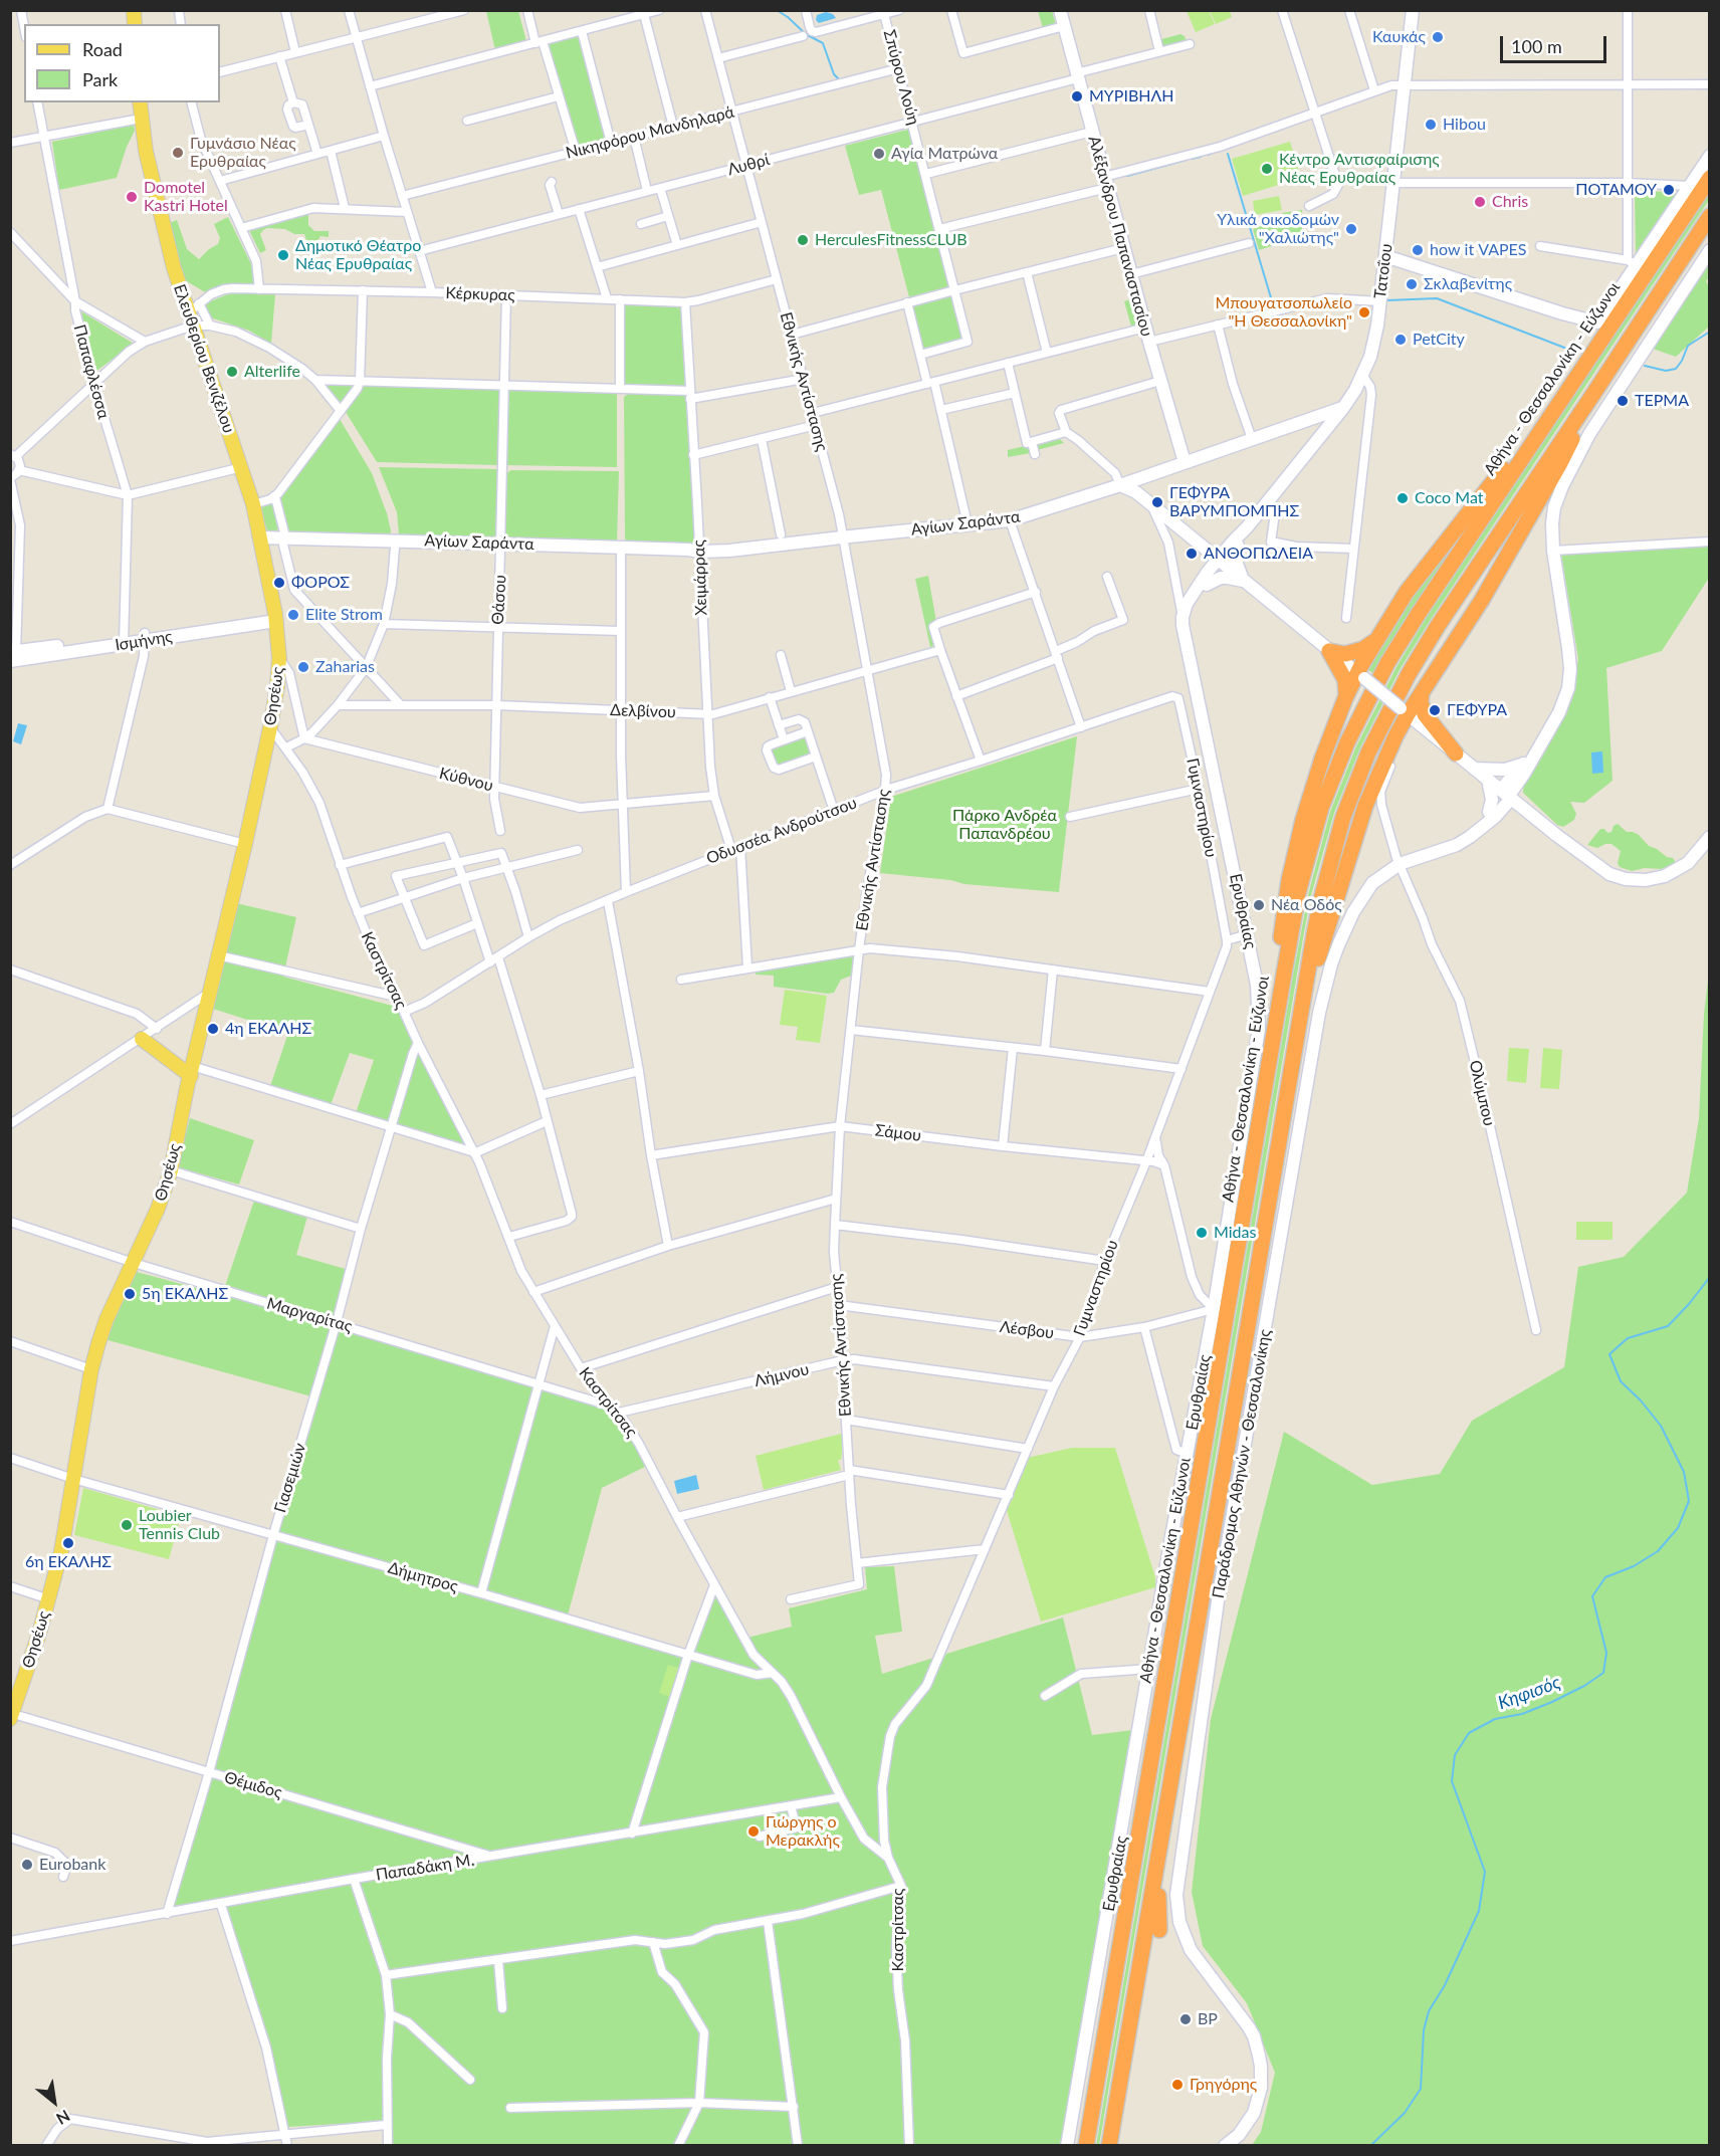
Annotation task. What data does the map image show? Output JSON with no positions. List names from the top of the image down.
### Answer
{
  "streets": {
    "highway": ["Αθήνα - Θεσσαλονίκη - Εύζωνοι"],
    "main road": [
      "Αλέξανδρου Παπαναστασίου",
      "Τατοΐου",
      "Ελευθερίου Βενιζέλου",
      "Αγίων Σαράντα",
      "Ισμήνης",
      "Θησέως",
      "Ερυθραίας",
      "Παράδρομος Αθηνών - Θεσσαλονίκης"
    ],
    "street": [
      "Σπύρου Λούη",
      "Νικηφόρου Μανδηλαρά",
      "Λυθρί",
      "Κέρκυρας",
      "Παπαφλέσσα",
      "Εθνικής Αντίστασης",
      "Χειμάρρας",
      "Θάσου",
      "Δελβίνου",
      "Κύθνου",
      "Γυμναστηρίου",
      "Οδυσσέα Ανδρούτσου",
      "Καστρίτσας",
      "Ολύμπου",
      "Σάμου",
      "Μαργαρίτας",
      "Λέσβου",
      "Λήμνου",
      "Γιασεμιών",
      "Δήμητρος",
      "Θέμιδος",
      "Παπαδάκη Μ."
    ]
  },
  "crossings": [
    ["Σπύρου Λούη", "Νικηφόρου Μανδηλαρά"],
    ["Σπύρου Λούη", "Λυθρί"],
    ["Νικηφόρου Μανδηλαρά", "Εθνικής Αντίστασης"],
    ["Λυθρί", "Αλέξανδρου Παπαναστασίου"],
    ["Λυθρί", "Εθνικής Αντίστασης"],
    ["Αλέξανδρου Παπαναστασίου", "Αγίων Σαράντα"],
    ["Τατοΐου", "Ερυθραίας"],
    ["Κέρκυρας", "Ελευθερίου Βενιζέλου"],
    ["Κέρκυρας", "Εθνικής Αντίστασης"],
    ["Κέρκυρας", "Χειμάρρας"],
    ["Κέρκυρας", "Θάσου"],
    ["Ελευθερίου Βενιζέλου", "Αγίων Σαράντα"],
    ["Ελευθερίου Βενιζέλου", "Ισμήνης"],
    ["Ελευθερίου Βενιζέλου", "Θησέως"],
    ["Παπαφλέσσα", "Ισμήνης"],
    ["Εθνικής Αντίστασης", "Αγίων Σαράντα"],
    ["Εθνικής Αντίστασης", "Δελβίνου"],
    ["Εθνικής Αντίστασης", "Οδυσσέα Ανδρούτσου"],
    ["Εθνικής Αντίστασης", "Σάμου"],
    ["Εθνικής Αντίστασης", "Λέσβου"],
    ["Εθνικής Αντίστασης", "Λήμνου"],
    ["Αγίων Σαράντα", "Χειμάρρας"],
    ["Αγίων Σαράντα", "Θάσου"],
    ["Αγίων Σαράντα", "Ερυθραίας"],
    ["Χειμάρρας", "Δελβίνου"],
    ["Χειμάρρας", "Κύθνου"],
    ["Χειμάρρας", "Οδυσσέα Ανδρούτσου"],
    ["Θάσου", "Δελβίνου"],
    ["Θάσου", "Κύθνου"],
    ["Ισμήνης", "Θησέως"],
    ["Θησέως", "Καστρίτσας"],
    ["Θησέως", "Μαργαρίτας"],
    ["Θησέως", "Δήμητρος"],
    ["Θησέως", "Θέμιδος"],
    ["Γυμναστηρίου", "Οδυσσέα Ανδρούτσου"],
    ["Γυμναστηρίου", "Καστρίτσας"],
    ["Γυμναστηρίου", "Σάμου"],
    ["Γυμναστηρίου", "Λέσβου"],
    ["Γυμναστηρίου", "Λήμνου"],
    ["Οδυσσέα Ανδρούτσου", "Καστρίτσας"],
    ["Ερυθραίας", "Λέσβου"],
    ["Ερυθραίας", "Παράδρομος Αθηνών - Θεσσαλονίκης"],
    ["Καστρίτσας", "Μαργαρίτας"],
    ["Καστρίτσας", "Λήμνου"],
    ["Καστρίτσας", "Γιασεμιών"],
    ["Καστρίτσας", "Δήμητρος"],
    ["Καστρίτσας", "Παπαδάκη Μ."],
    ["Ολύμπου", "Παράδρομος Αθηνών - Θεσσαλονίκης"],
    ["Μαργαρίτας", "Γιασεμιών"],
    ["Γιασεμιών", "Δήμητρος"],
    ["Γιασεμιών", "Θέμιδος"],
    ["Γιασεμιών", "Παπαδάκη Μ."],
    ["Θέμιδος", "Παπαδάκη Μ."]
  ],
  "water": ["Κηφισός"],
  "parks": ["Πάρκο Ανδρέα Παπανδρέου"],
  "places": [
    "Καυκάς",
    "ΜΥΡΙΒΗΛΗ",
    "Hibou",
    "Γυμνάσιο Νέας Ερυθραίας",
    "Αγία Ματρώνα",
    "Κέντρο Αντισφαίρισης Νέας Ερυθραίας",
    "ΠΟΤΑΜΟΥ",
    "Domotel Kastri Hotel",
    "Chris",
    "Υλικά οικοδομών \"Χαλιώτης\"",
    "HerculesFitnessCLUB",
    "how it VAPES",
    "Δημοτικό Θέατρο Νέας Ερυθραίας",
    "Σκλαβενίτης",
    "Μπουγατσοπωλείο \"Η Θεσσαλονίκη\"",
    "PetCity",
    "Alterlife",
    "ΤΕΡΜΑ",
    "Coco Mat",
    "ΓΕΦΥΡΑ ΒΑΡΥΜΠΟΜΠΗΣ",
    "ΑΝΘΟΠΩΛΕΙΑ",
    "ΦΟΡΟΣ",
    "Elite Strom",
    "Zaharias",
    "ΓΕΦΥΡΑ",
    "Νέα Οδός",
    "4η ΕΚΑΛΗΣ",
    "Midas",
    "5η ΕΚΑΛΗΣ",
    "Loubier Tennis Club",
    "6η ΕΚΑΛΗΣ",
    "Γιώργης ο Μερακλής",
    "Eurobank",
    "BP",
    "Γρηγόρης"
  ],
  "legend": ["Road", "Park"],
  "scale_bar": "100 m",
  "north": "bottom right"
}
